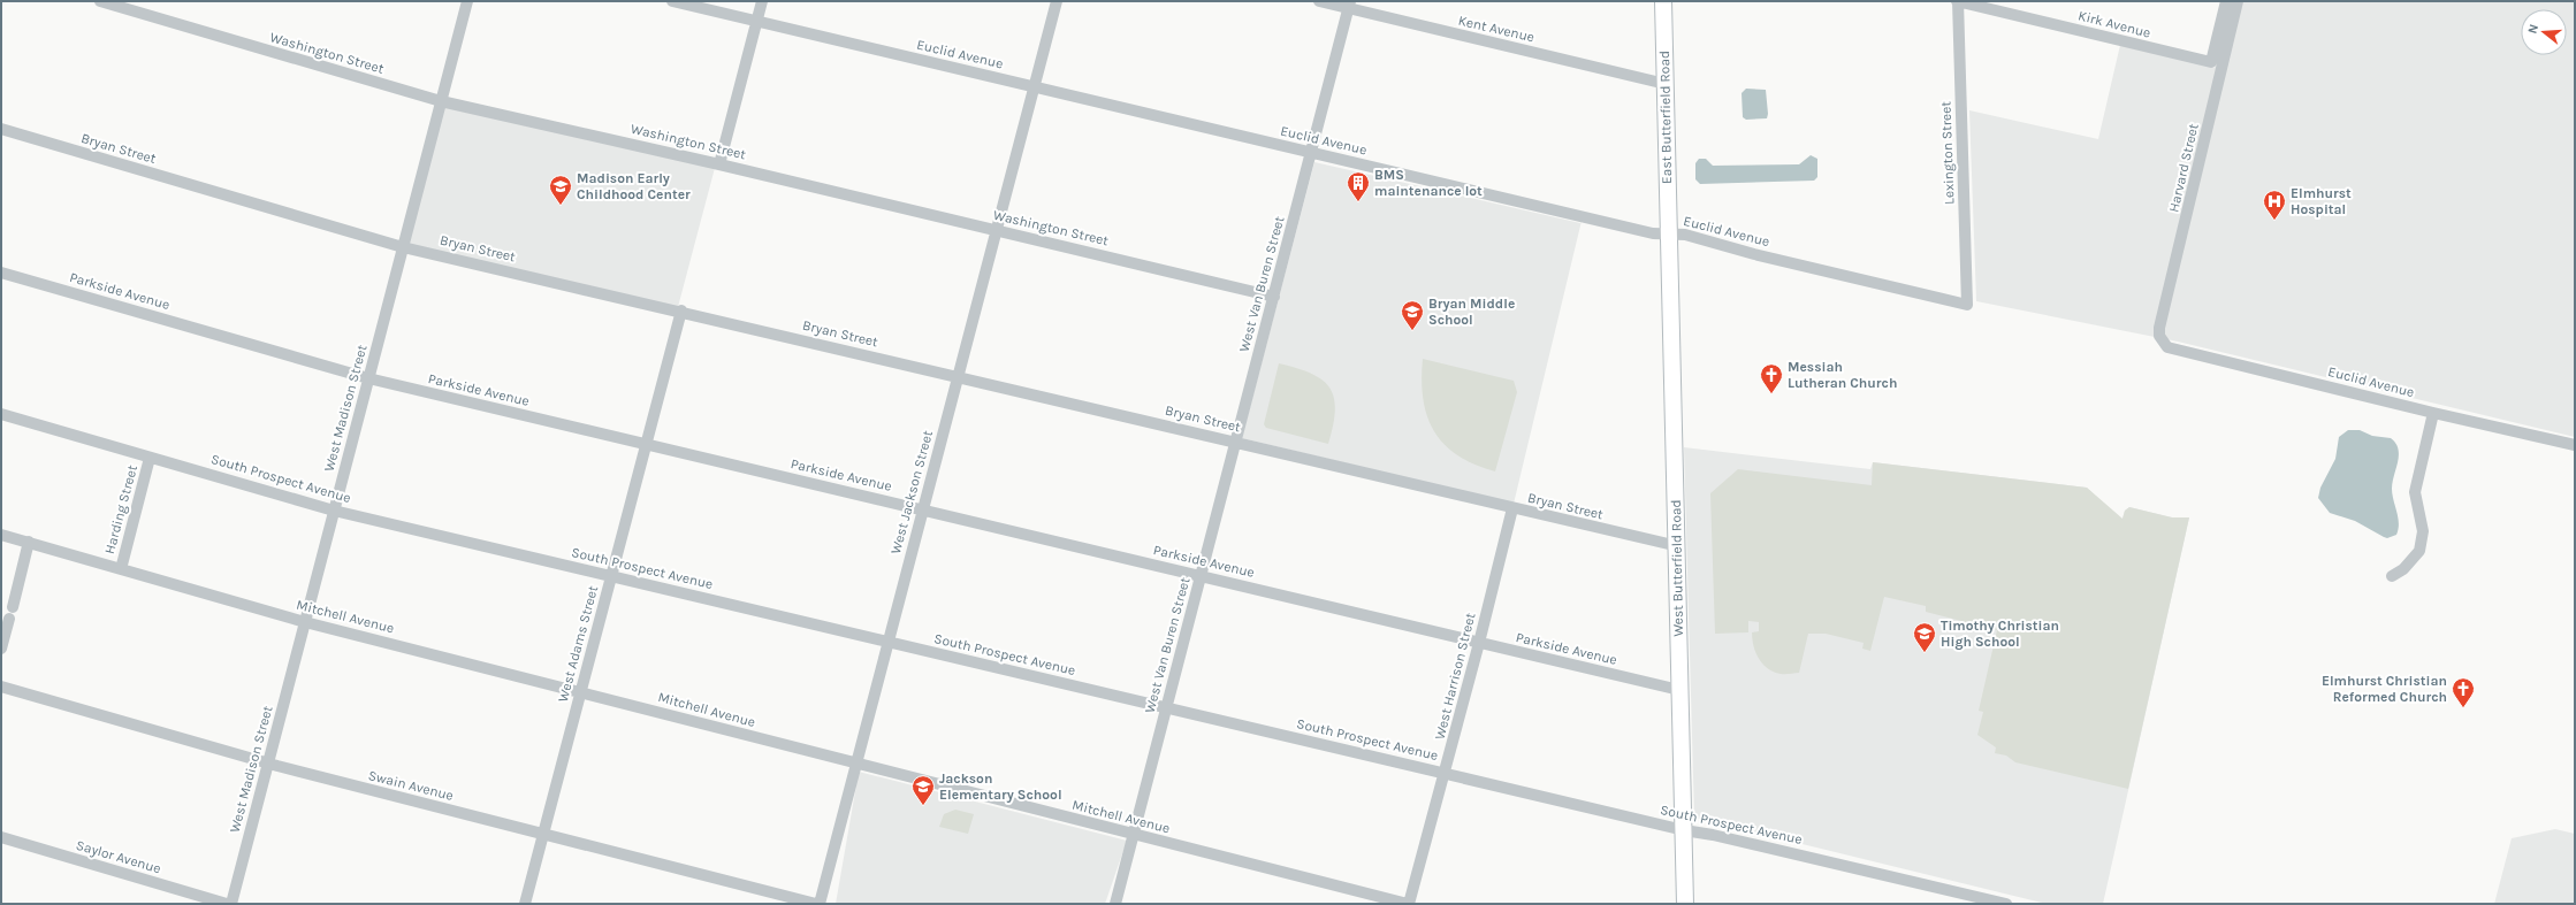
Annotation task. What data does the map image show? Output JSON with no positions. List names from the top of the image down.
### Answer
{
  "streets": {
    "main road": ["East Butterfield Road", "West Butterfield Road"],
    "street": [
      "Kirk Avenue",
      "Kent Avenue",
      "Washington Street",
      "Euclid Avenue",
      "Bryan Street",
      "Lexington Street",
      "Harvard Street",
      "West Van Buren Street",
      "Parkside Avenue",
      "West Madison Street",
      "South Prospect Avenue",
      "West Jackson Street",
      "Harding Street",
      "Mitchell Avenue",
      "West Adams Street",
      "West Harrison Street",
      "Swain Avenue",
      "Saylor Avenue"
    ]
  },
  "crossings": [
    ["Kirk Avenue", "Lexington Street"],
    ["Kent Avenue", "East Butterfield Road"],
    ["Kent Avenue", "West Van Buren Street"],
    ["Washington Street", "West Van Buren Street"],
    ["Washington Street", "West Madison Street"],
    ["Washington Street", "West Jackson Street"],
    ["Euclid Avenue", "East Butterfield Road"],
    ["Euclid Avenue", "Lexington Street"],
    ["Euclid Avenue", "Harvard Street"],
    ["Euclid Avenue", "West Van Buren Street"],
    ["Euclid Avenue", "West Jackson Street"],
    ["Euclid Avenue", "West Butterfield Road"],
    ["East Butterfield Road", "West Butterfield Road"],
    ["Bryan Street", "West Van Buren Street"],
    ["Bryan Street", "West Madison Street"],
    ["Bryan Street", "West Jackson Street"],
    ["Bryan Street", "West Butterfield Road"],
    ["Bryan Street", "West Adams Street"],
    ["Bryan Street", "West Harrison Street"],
    ["West Van Buren Street", "Parkside Avenue"],
    ["West Van Buren Street", "South Prospect Avenue"],
    ["West Van Buren Street", "Mitchell Avenue"],
    ["Parkside Avenue", "West Madison Street"],
    ["Parkside Avenue", "West Jackson Street"],
    ["Parkside Avenue", "West Butterfield Road"],
    ["Parkside Avenue", "West Adams Street"],
    ["Parkside Avenue", "West Harrison Street"],
    ["West Madison Street", "South Prospect Avenue"],
    ["West Madison Street", "Mitchell Avenue"],
    ["West Madison Street", "Swain Avenue"],
    ["South Prospect Avenue", "West Jackson Street"],
    ["South Prospect Avenue", "Harding Street"],
    ["South Prospect Avenue", "West Butterfield Road"],
    ["South Prospect Avenue", "West Adams Street"],
    ["South Prospect Avenue", "West Harrison Street"],
    ["West Jackson Street", "Mitchell Avenue"],
    ["Harding Street", "Mitchell Avenue"],
    ["Mitchell Avenue", "West Adams Street"],
    ["Mitchell Avenue", "West Harrison Street"],
    ["West Adams Street", "Swain Avenue"]
  ],
  "places": {
    "building": ["BMS maintenance lot"],
    "school or university": [
      "Madison Early Childhood Center",
      "Bryan Middle School",
      "Timothy Christian High School",
      "Jackson Elementary School"
    ],
    "hospital": ["Elmhurst Hospital"],
    "church": ["Messiah Lutheran Church", "Elmhurst Christian Reformed Church"]
  },
  "north": "left"
}
